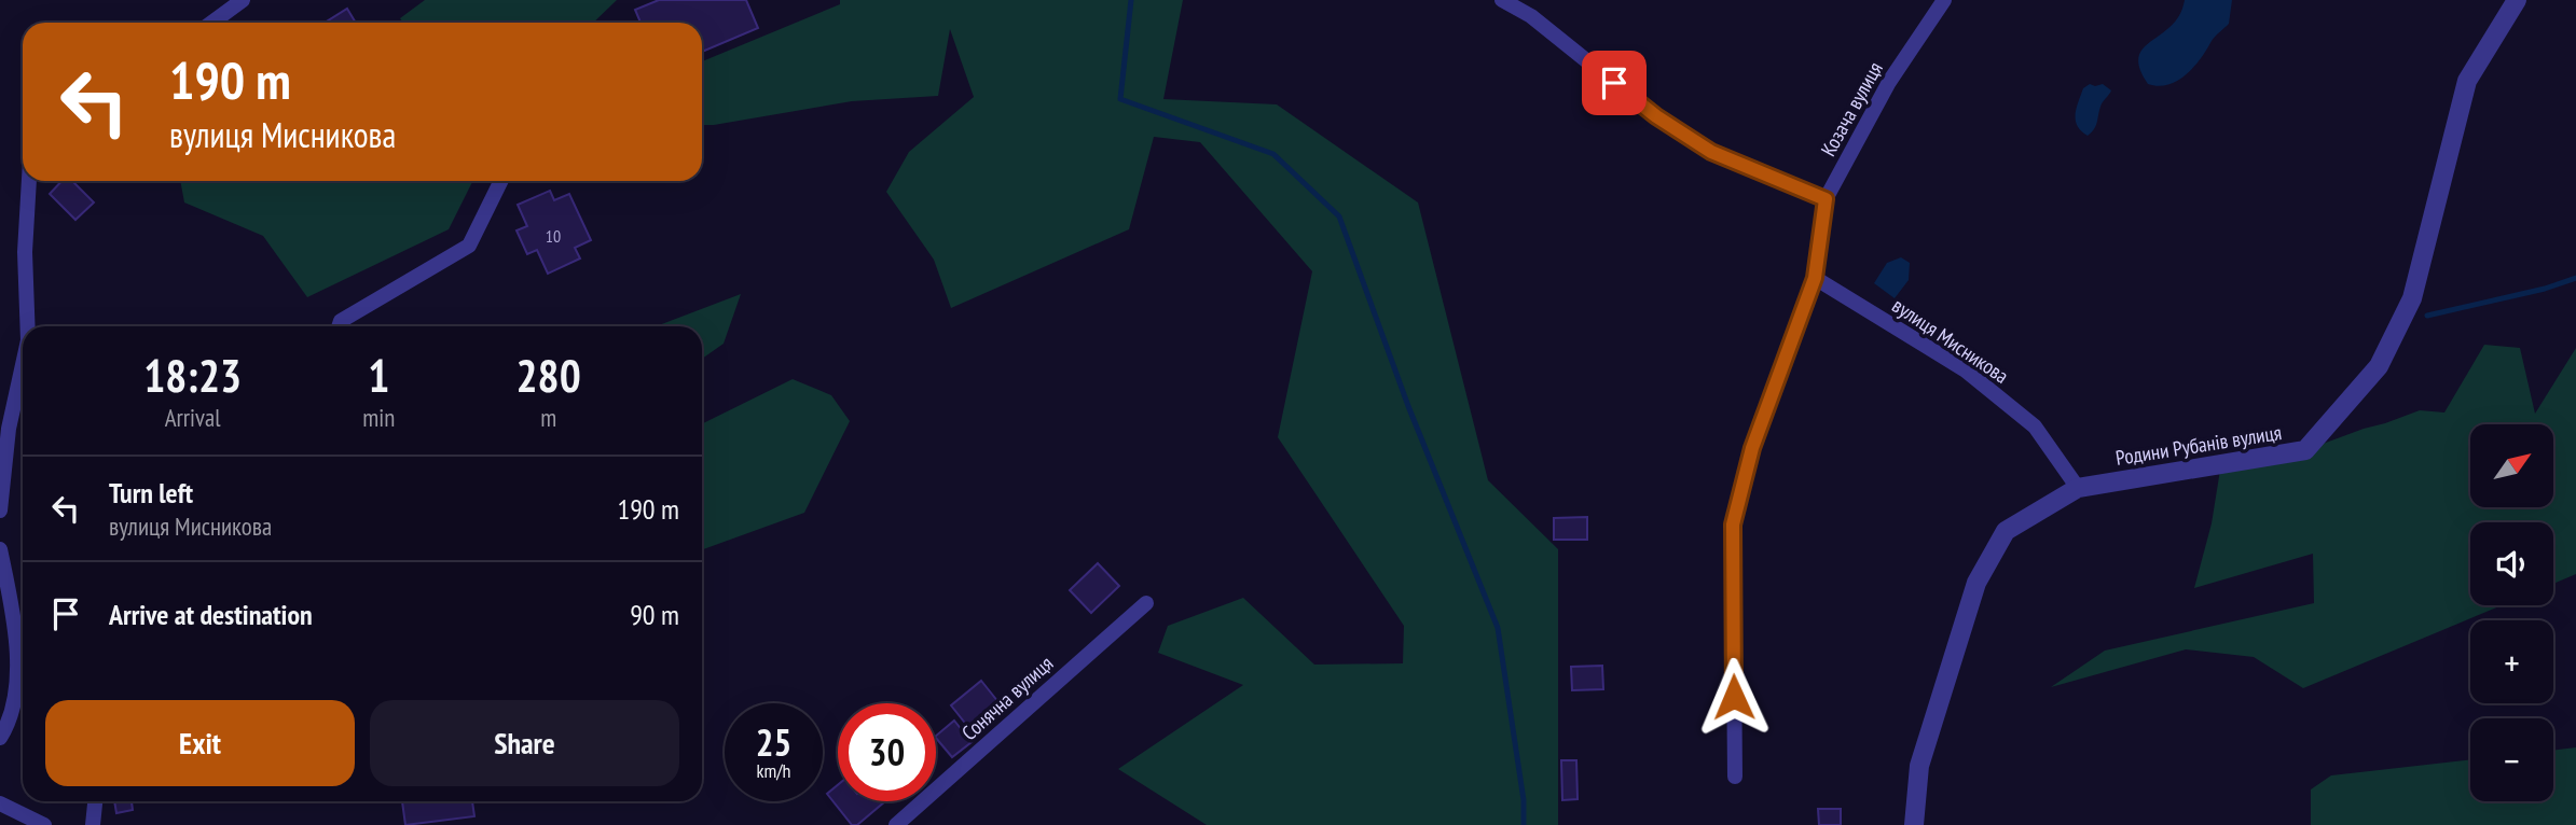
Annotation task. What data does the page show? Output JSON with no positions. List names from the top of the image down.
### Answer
{
  "streets": {
    "street": [
      "Козача вулиця",
      "вулиця Мисникова",
      "Родини Рубанів вулиця",
      "Сонячна вулиця"
    ]
  },
  "crossings": [
    ["Козача вулиця", "вулиця Мисникова"],
    ["вулиця Мисникова", "Родини Рубанів вулиця"]
  ],
  "house_numbers": ["10"],
  "north": "top right",
  "page": {
    "turn": ["190 m", "вулиця Мисникова"],
    "eta": [
      "18:23",
      "Arrival",
      "1",
      "min",
      "280",
      "m"
    ],
    "map_buttons": ["+", "−"],
    "list": [
      {
        "name": "Turn left",
        "note": "вулиця Мисникова",
        "value": "190 m"
      },
      {
        "name": "Arrive at destination",
        "value": "90 m"
      }
    ],
    "buttons": ["Exit", "Share"],
    "speed": "25 km/h",
    "limit": "30"
  }
}
